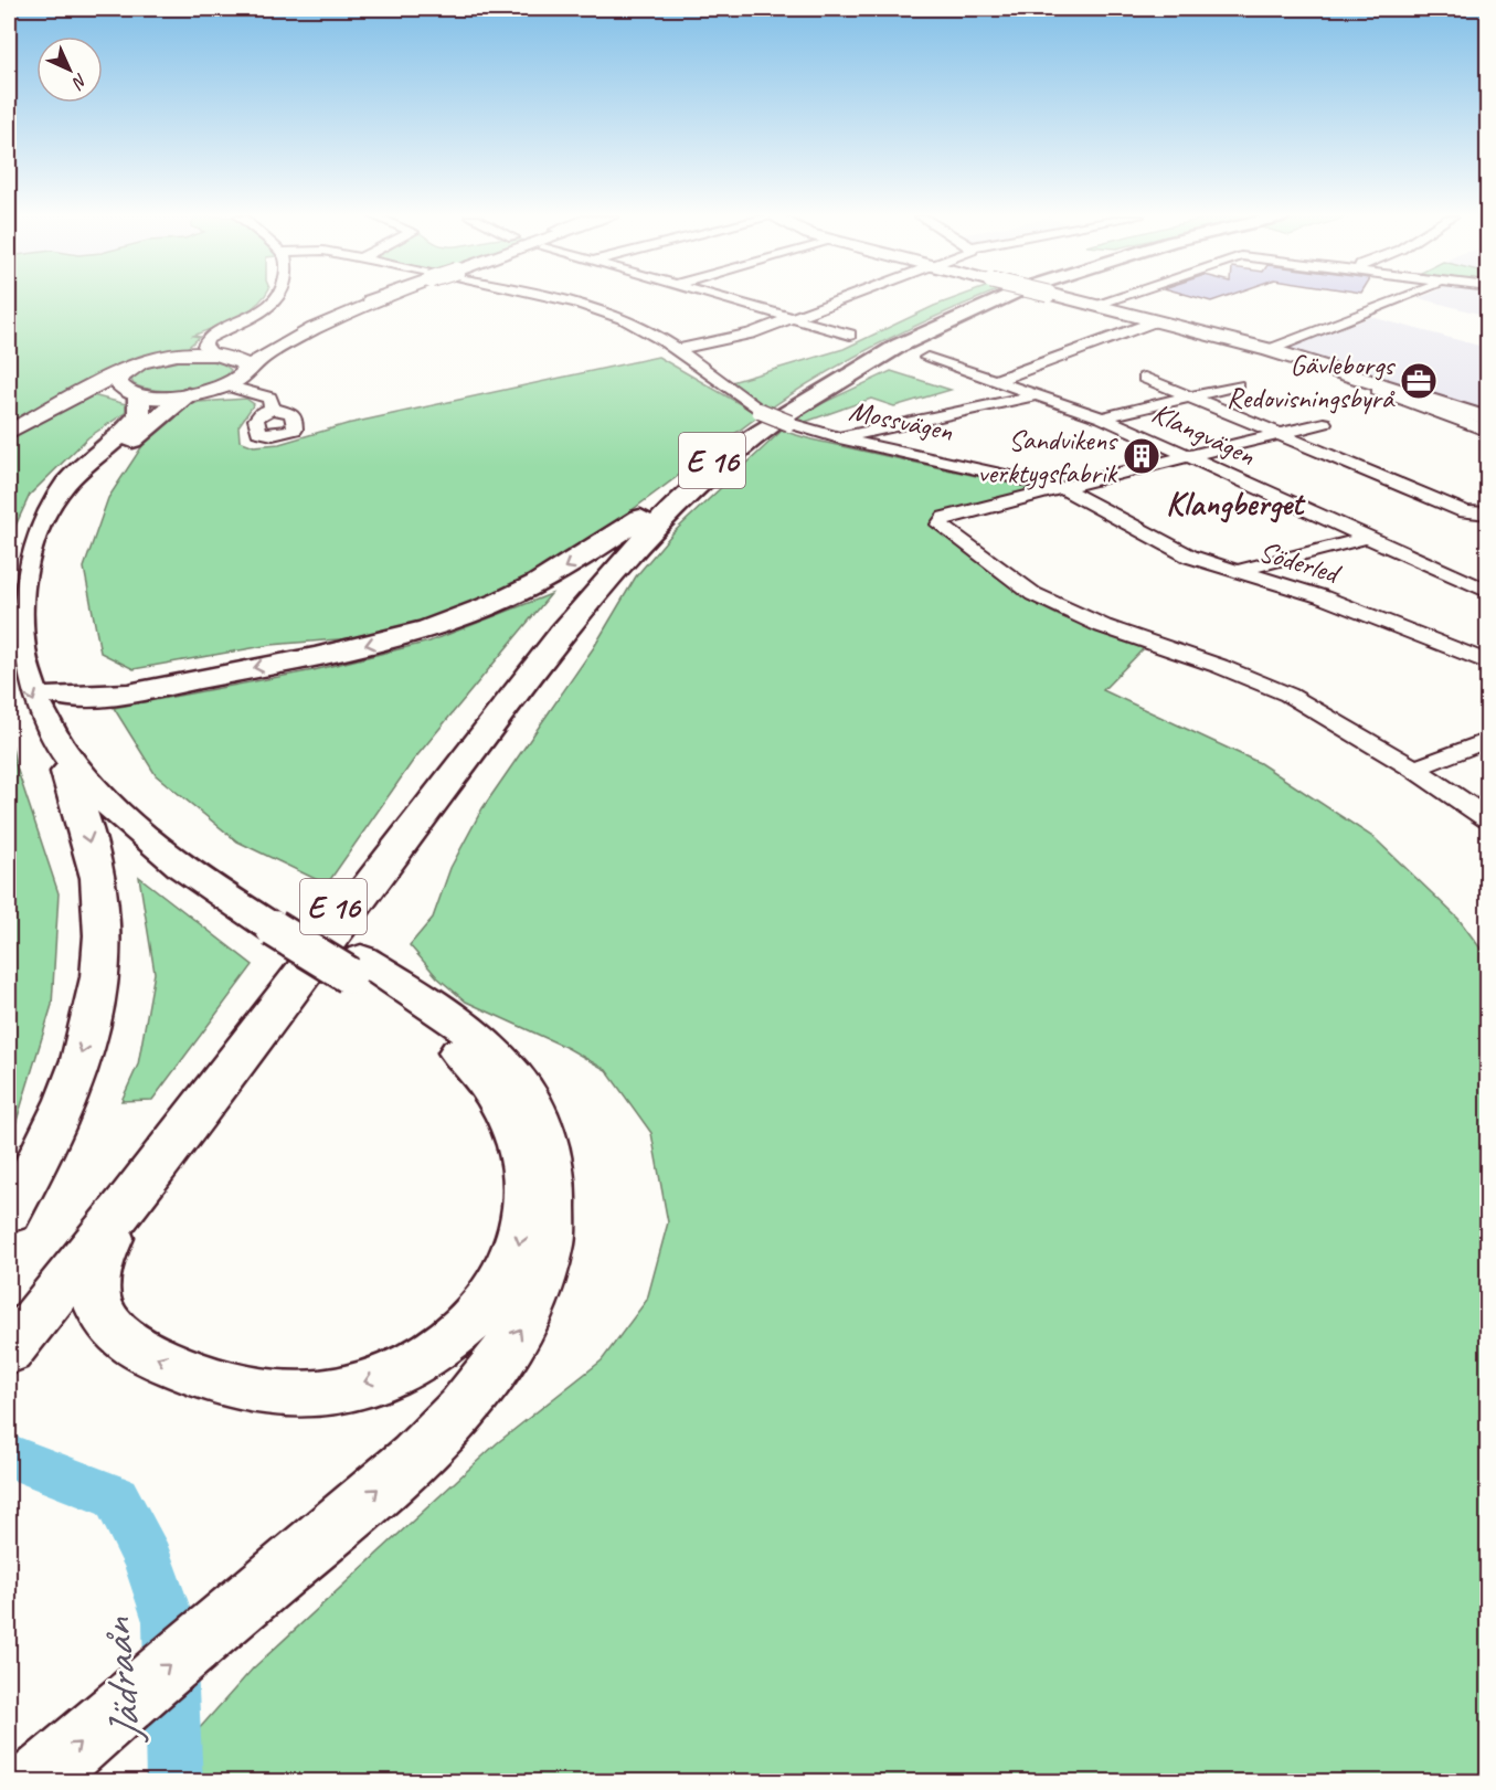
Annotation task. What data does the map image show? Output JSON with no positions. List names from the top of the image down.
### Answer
{
  "streets": {
    "highway": ["E 16"],
    "street": ["Mossvägen", "Klangvägen", "Söderled"]
  },
  "crossings": [
    ["Mossvägen", "E 16"],
    ["Mossvägen", "Söderled"]
  ],
  "districts": ["Klangberget"],
  "water": ["Jädraån"],
  "places": {
    "office": ["Gävleborgs Redovisningsbyrå"],
    "building": ["Sandvikens verktygsfabrik"]
  },
  "north": "bottom right"
}
